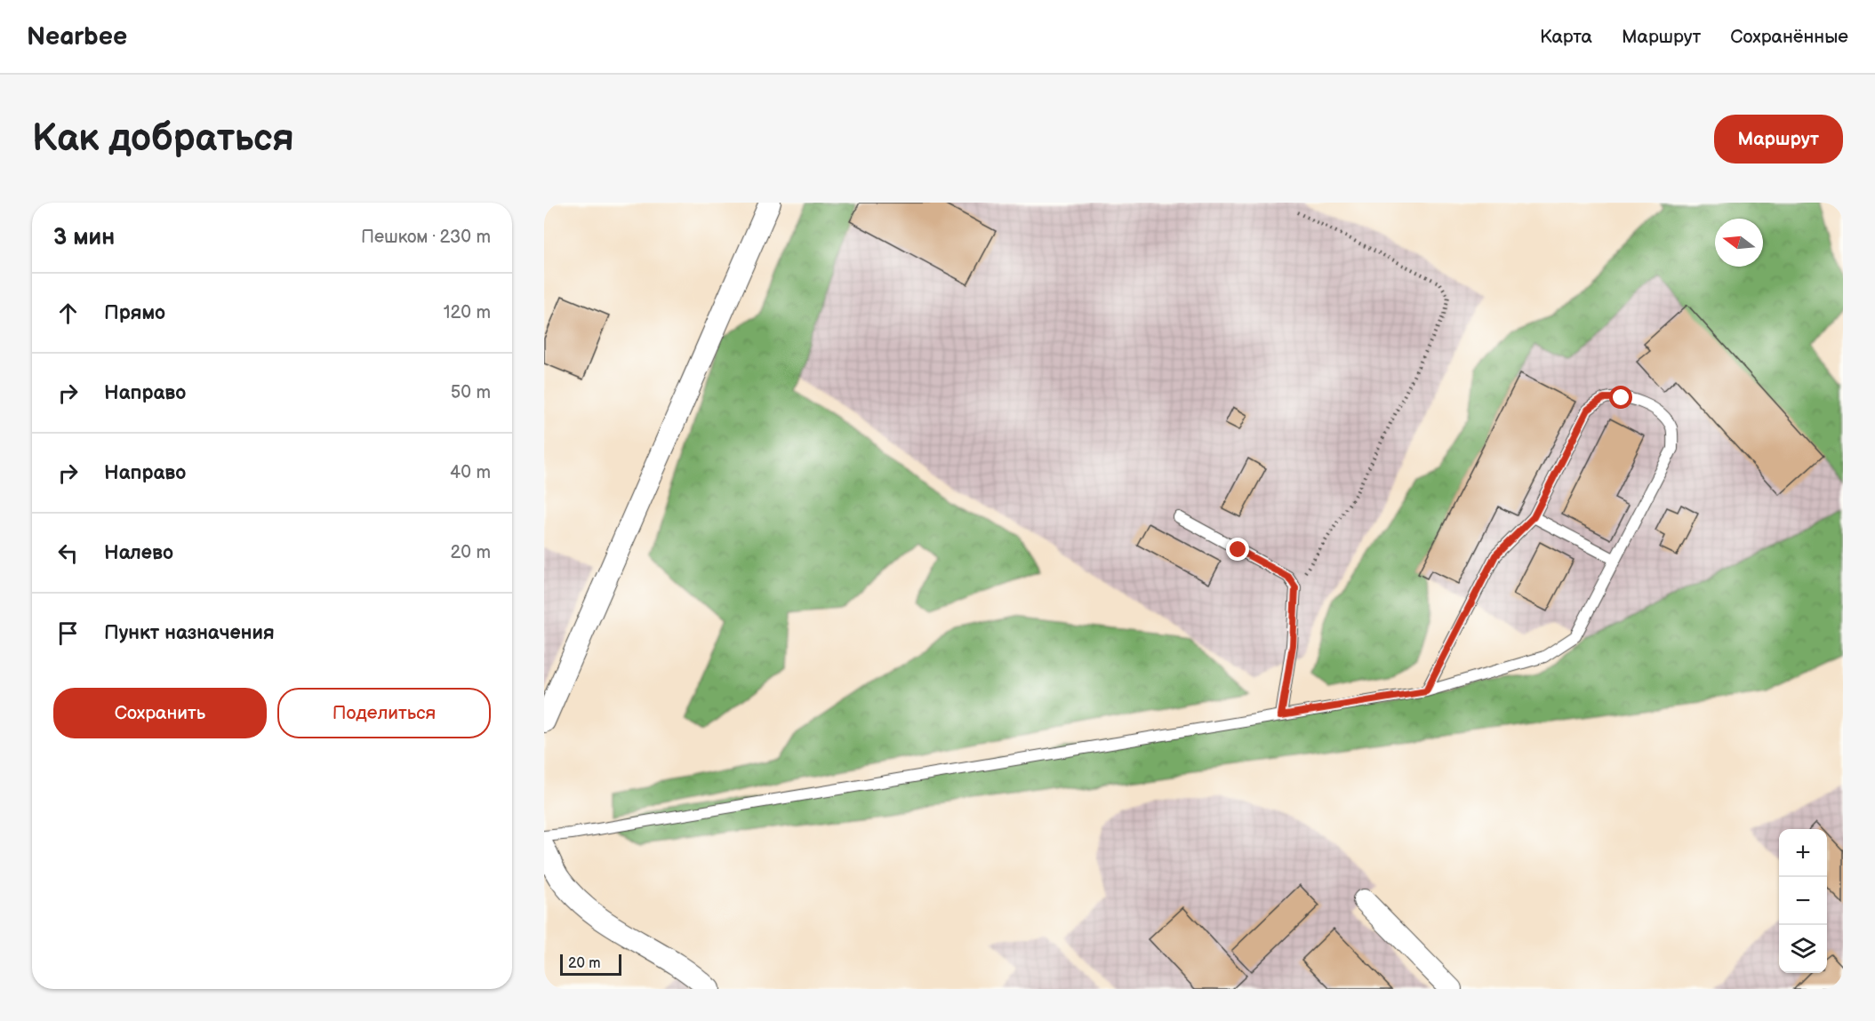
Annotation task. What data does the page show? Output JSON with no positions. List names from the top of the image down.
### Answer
{
  "scale_bar": "20 m",
  "north": "left",
  "page": {
    "header": "Nearbee",
    "nav": ["Карта", "Маршрут", "Сохранённые"],
    "buttons": [
      "Маршрут",
      ["Сохранить", "Поделиться"]
    ],
    "title": "Как добраться",
    "heading": ["3 мин", "Пешком · 230 m"],
    "list": [
      ["Прямо", "120 m"],
      ["Направо", "50 m"],
      ["Направо", "40 m"],
      ["Налево", "20 m"],
      "Пункт назначения"
    ],
    "map_buttons": ["+", "−"],
    "scale": "20 m"
  }
}
